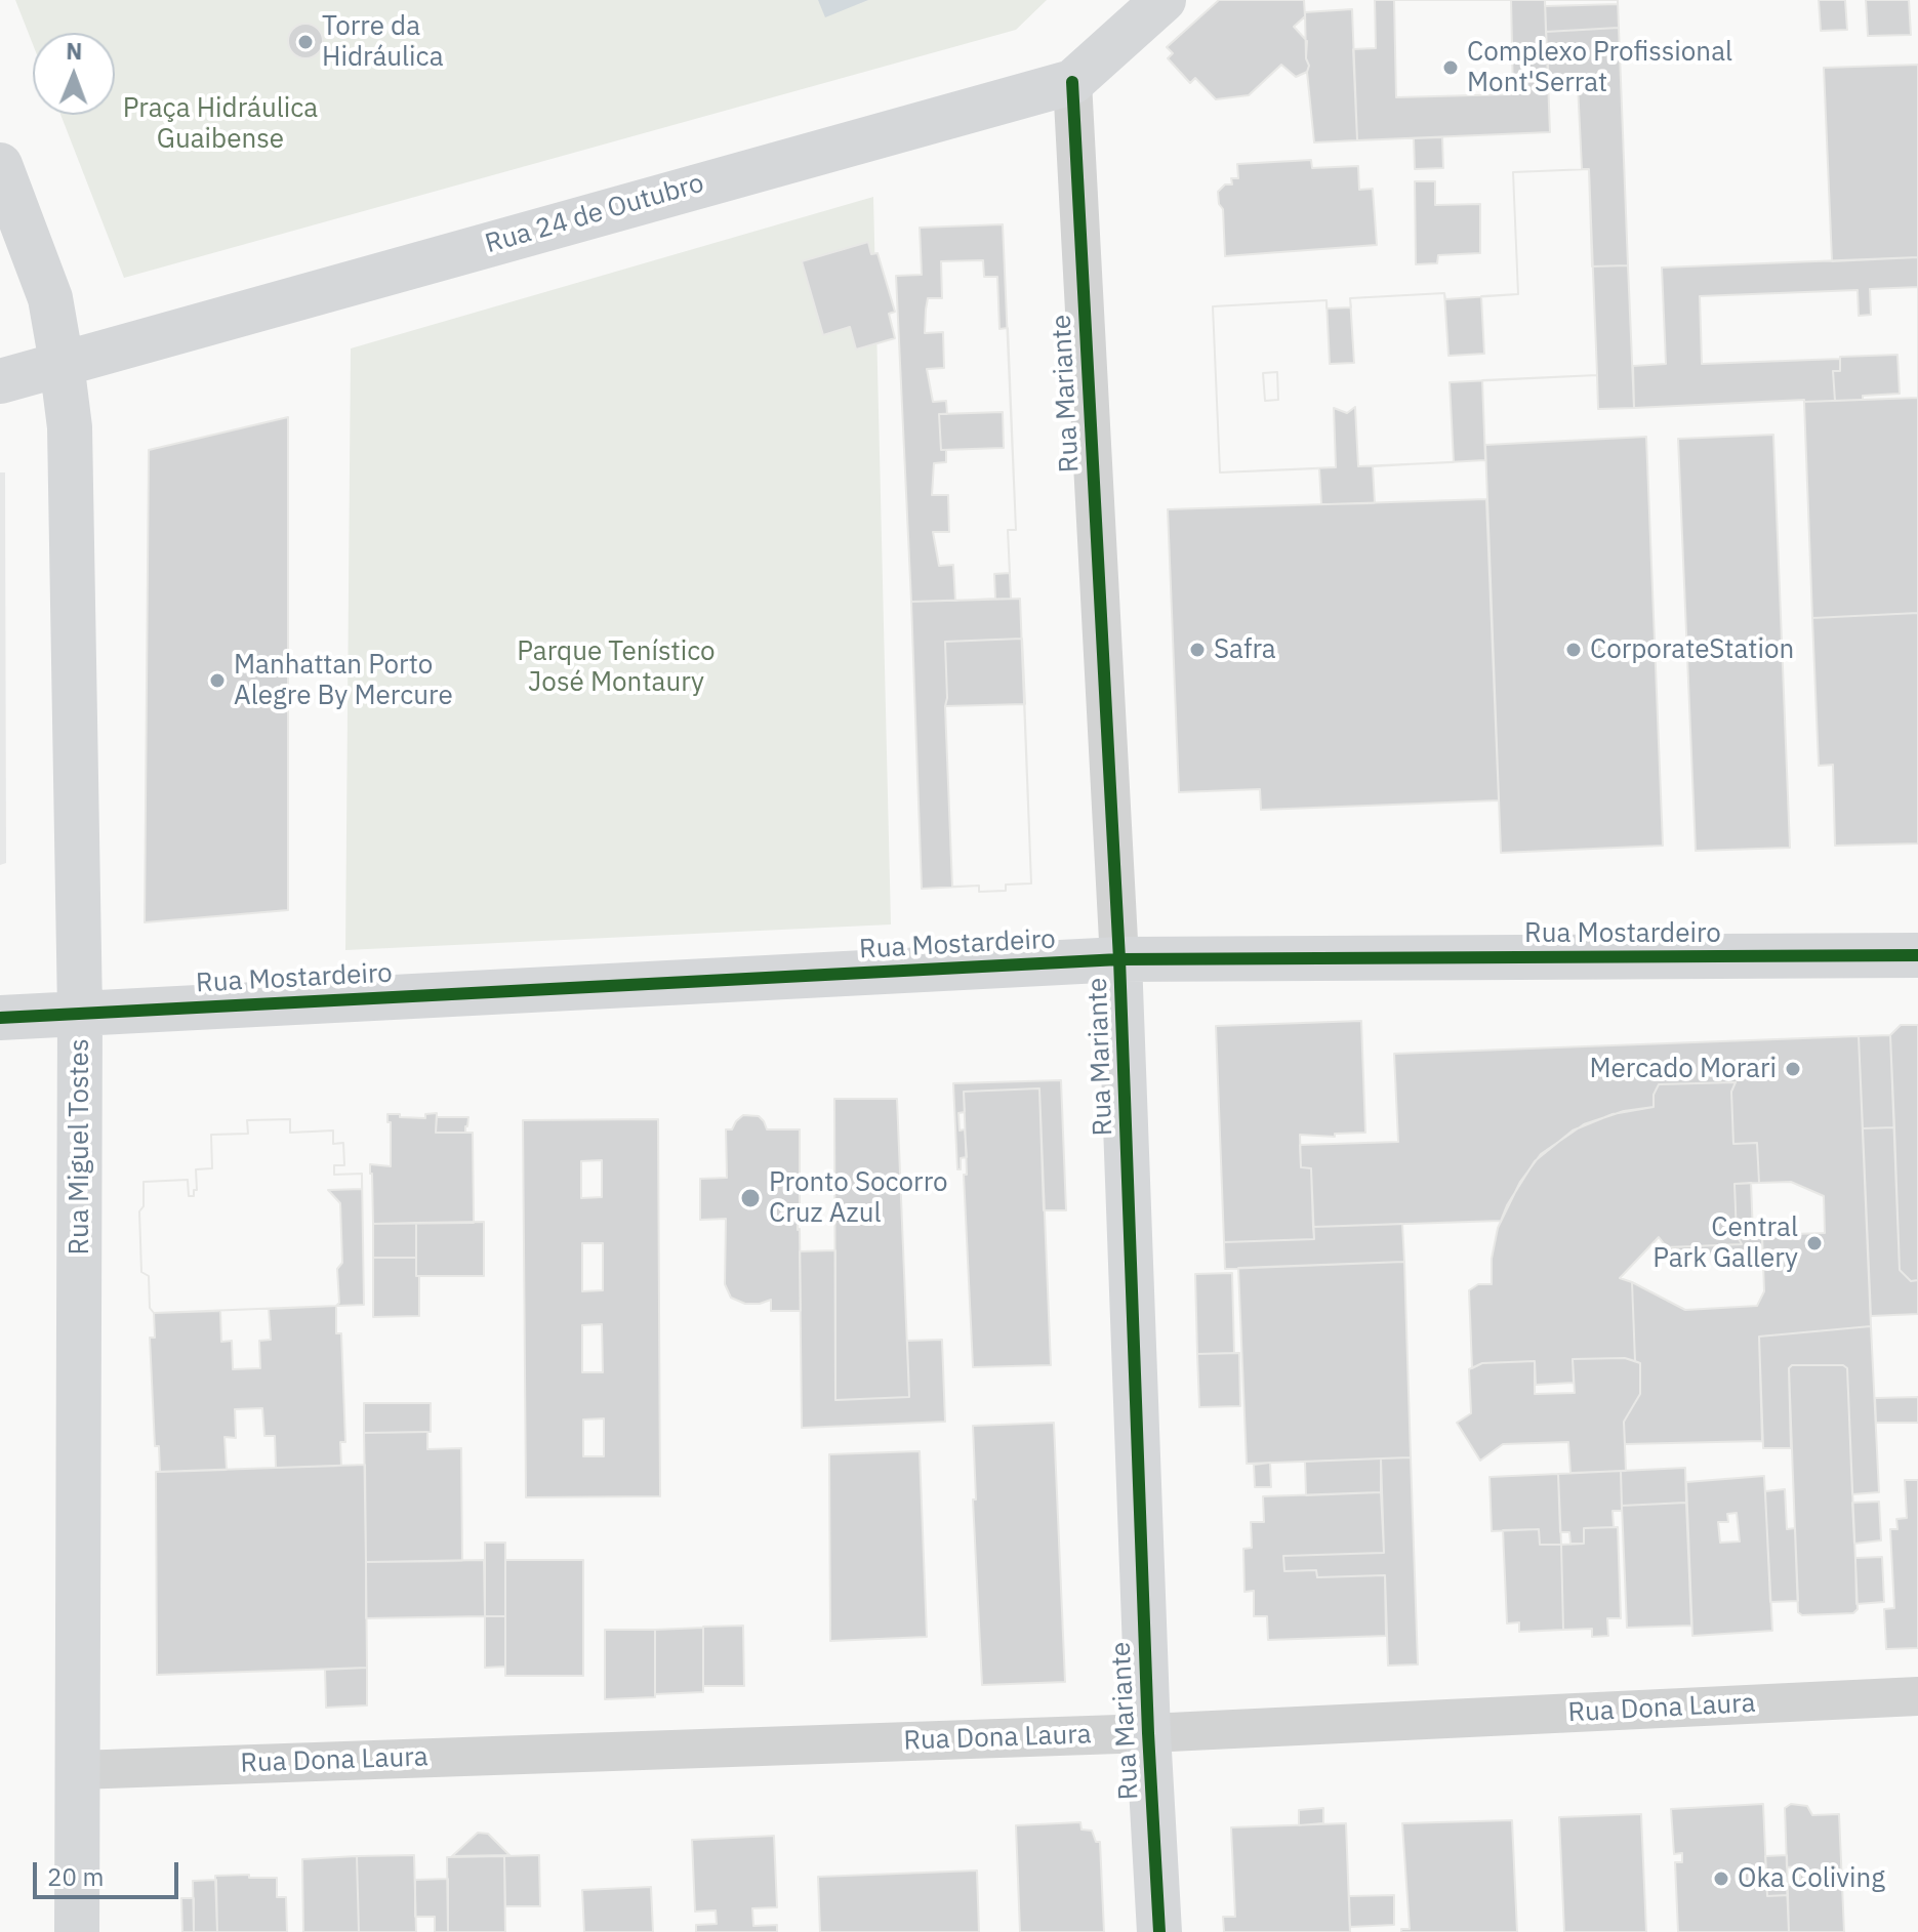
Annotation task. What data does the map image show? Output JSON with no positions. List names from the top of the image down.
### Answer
{
  "streets": {
    "main road": [
      "Rua 24 de Outubro",
      "Rua Mariante",
      "Rua Mostardeiro",
      "Rua Miguel Tostes"
    ],
    "street": ["Rua Dona Laura"]
  },
  "crossings": [
    ["Rua 24 de Outubro", "Rua Mariante"],
    ["Rua 24 de Outubro", "Rua Miguel Tostes"],
    ["Rua Mariante", "Rua Mostardeiro"],
    ["Rua Mariante", "Rua Dona Laura"],
    ["Rua Mostardeiro", "Rua Miguel Tostes"],
    ["Rua Miguel Tostes", "Rua Dona Laura"]
  ],
  "parks": ["Praça Hidráulica Guaibense", "Parque Tenístico José Montaury"],
  "places": [
    "Torre da Hidráulica",
    "Complexo Profissional Mont'Serrat",
    "Safra",
    "CorporateStation",
    "Manhattan Porto Alegre By Mercure",
    "Mercado Morari",
    "Pronto Socorro Cruz Azul",
    "Central Park Gallery",
    "Oka Coliving"
  ],
  "scale_bar": "20 m",
  "north": "top"
}
